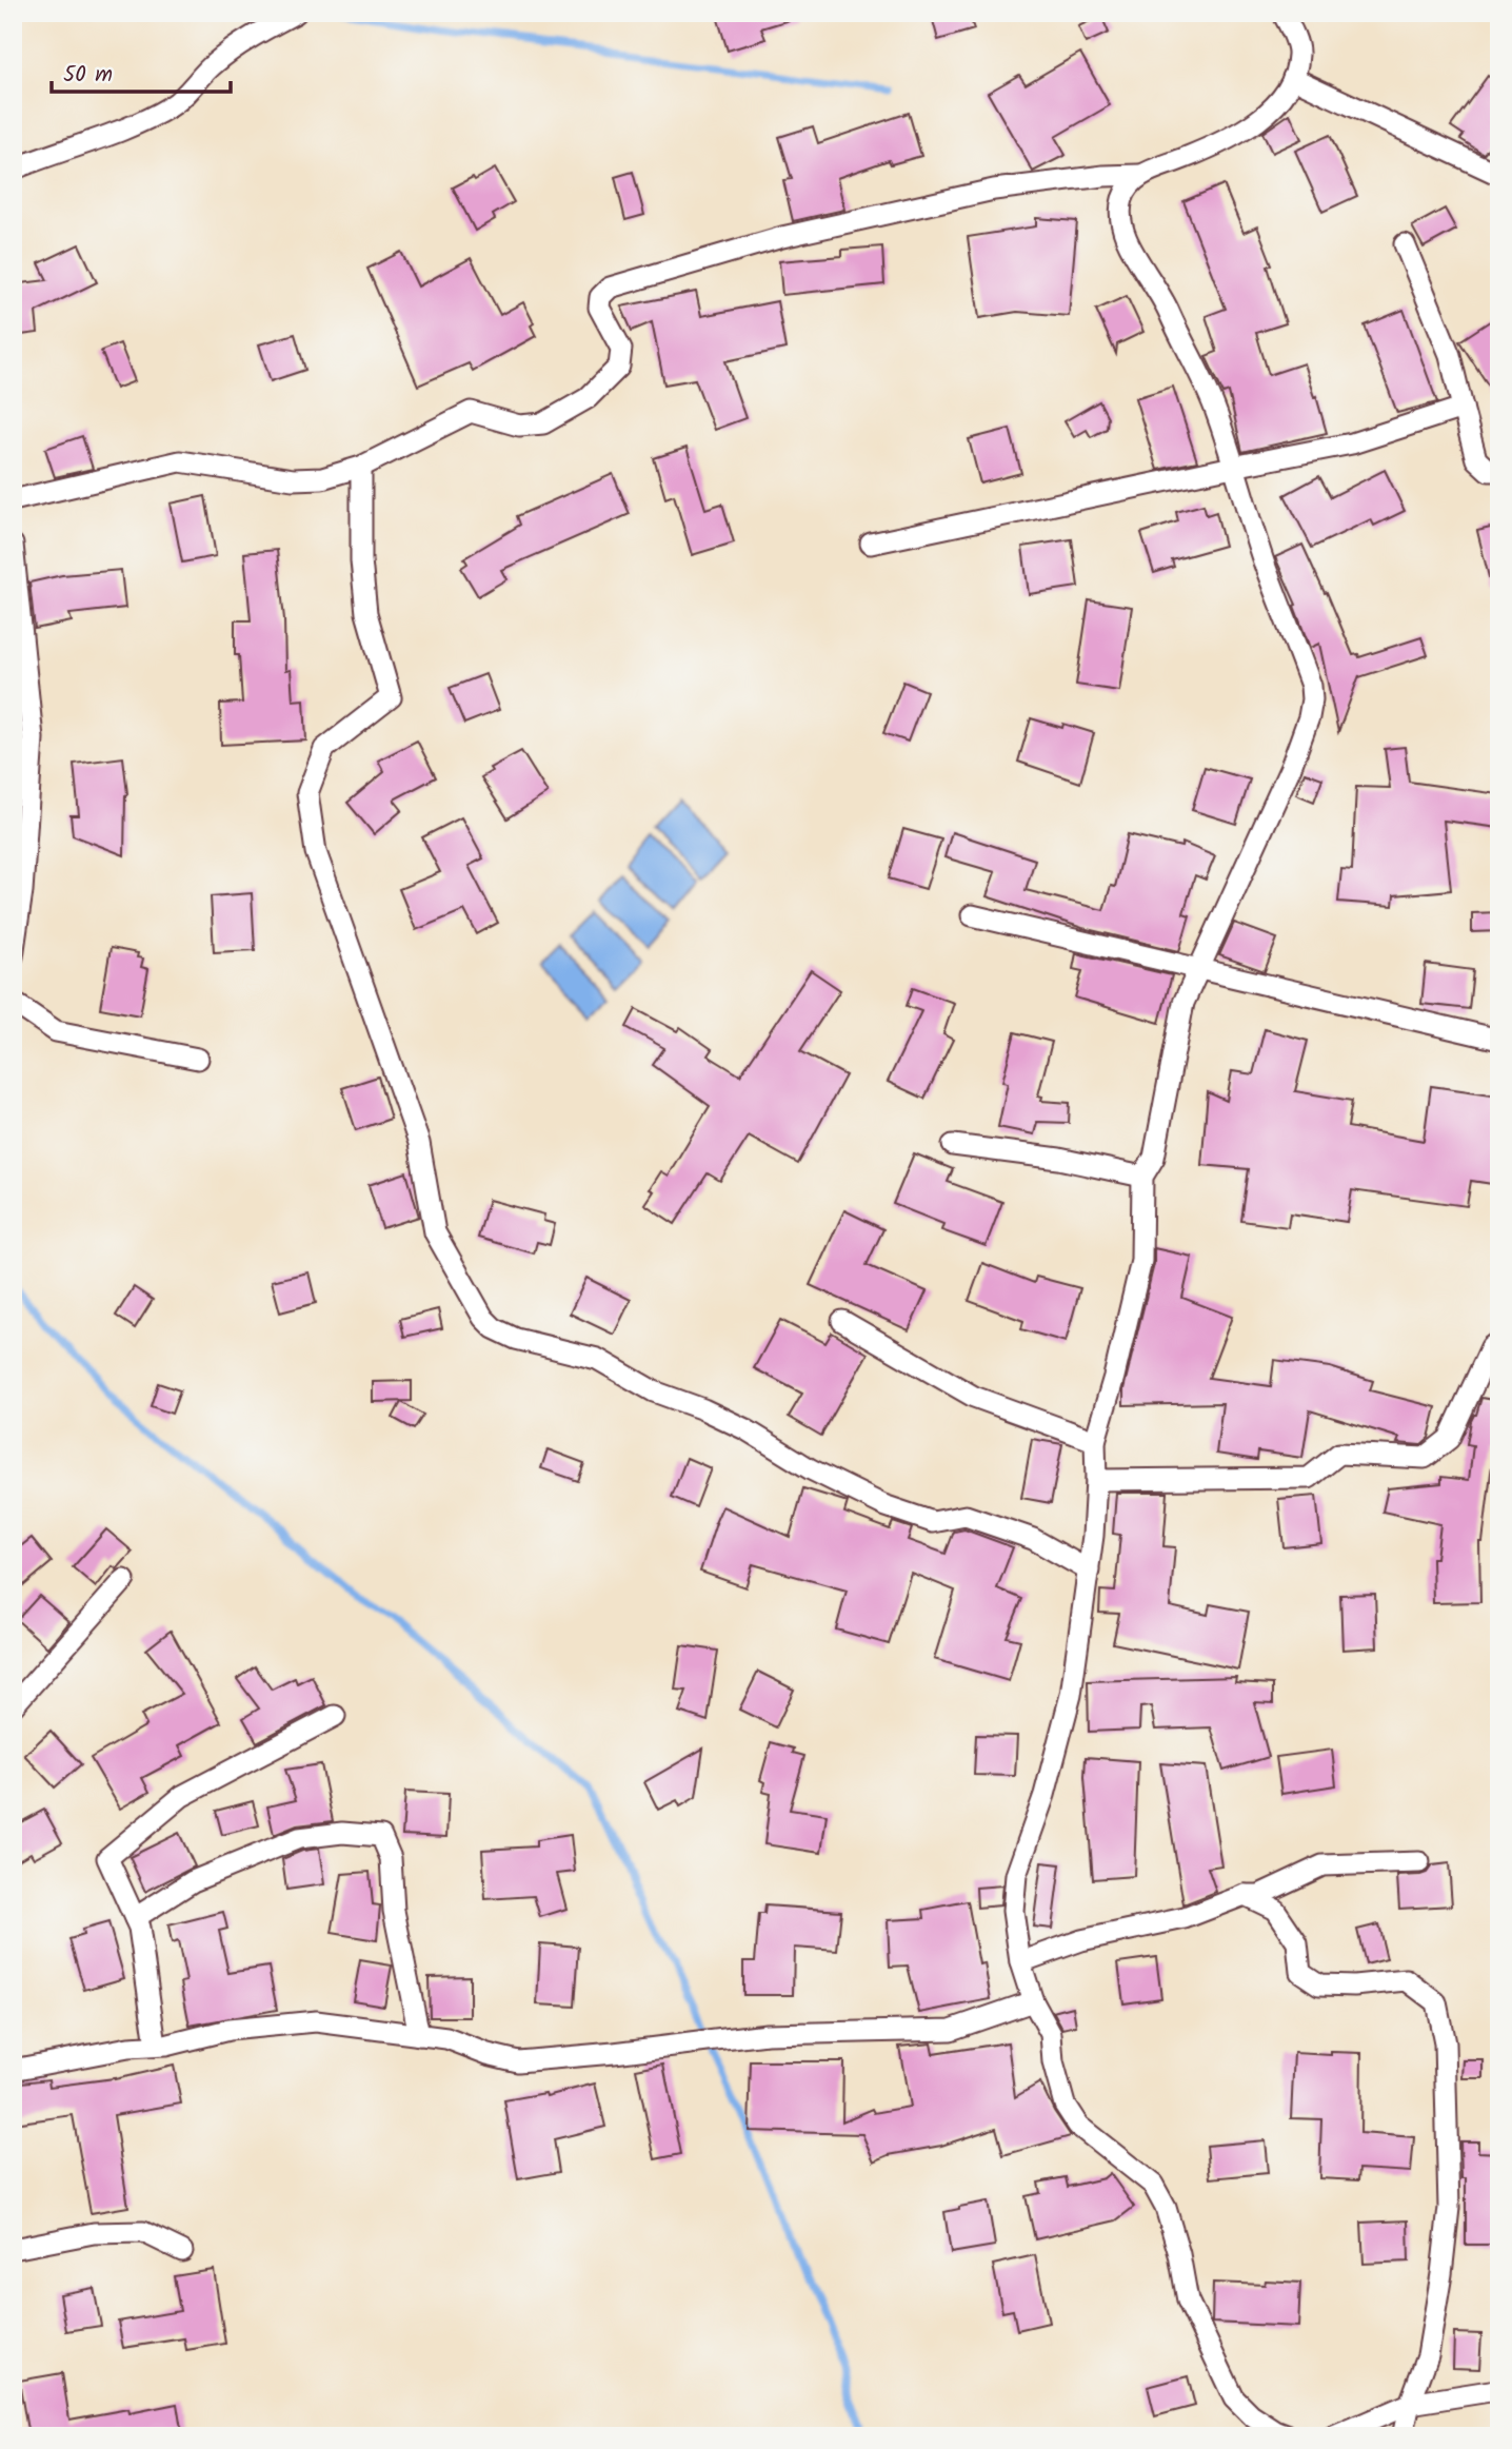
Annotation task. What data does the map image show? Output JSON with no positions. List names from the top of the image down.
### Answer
{
  "scale_bar": "50 m"
}
